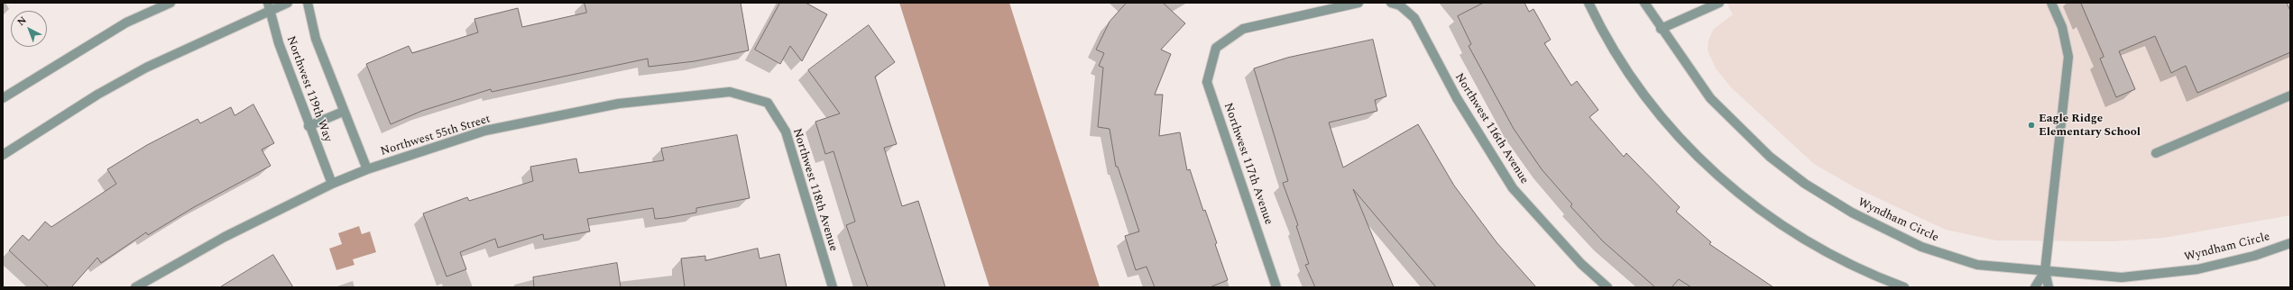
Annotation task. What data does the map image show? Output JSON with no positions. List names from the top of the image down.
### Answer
{
  "streets": {
    "street": [
      "Northwest 119th Way",
      "Northwest 116th Avenue",
      "Northwest 55th Street",
      "Northwest 117th Avenue",
      "Northwest 118th Avenue",
      "Wyndham Circle"
    ]
  },
  "crossings": [
    ["Northwest 119th Way", "Northwest 55th Street"],
    ["Northwest 55th Street", "Northwest 118th Avenue"]
  ],
  "places": ["Eagle Ridge Elementary School"],
  "north": "top left"
}
